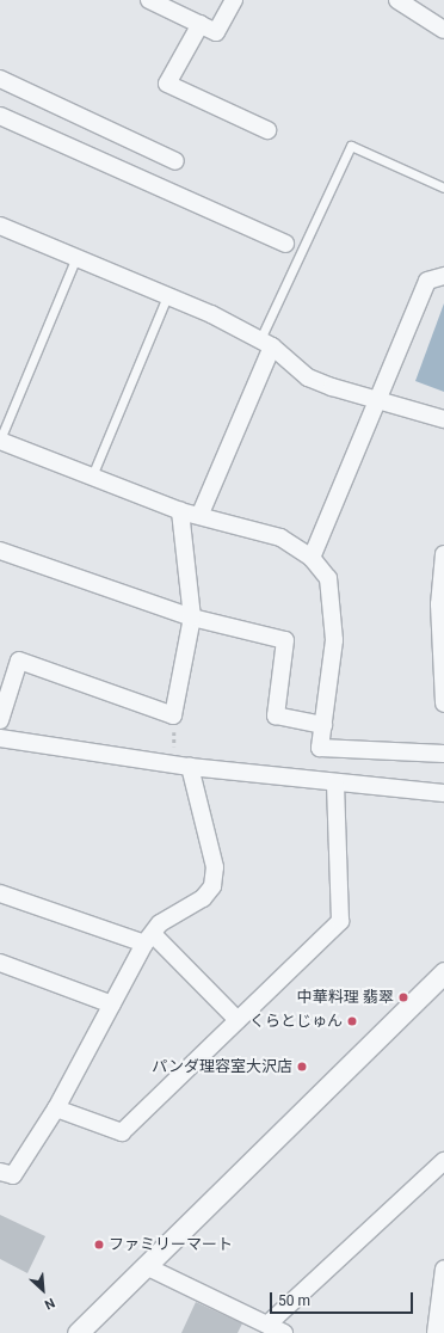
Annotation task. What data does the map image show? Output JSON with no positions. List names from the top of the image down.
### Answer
{
  "places": [
    "中華料理 翡翠",
    "くらとじゅん",
    "パンダ理容室大沢店",
    "ファミリーマート"
  ],
  "scale_bar": "50 m",
  "north": "bottom right"
}
